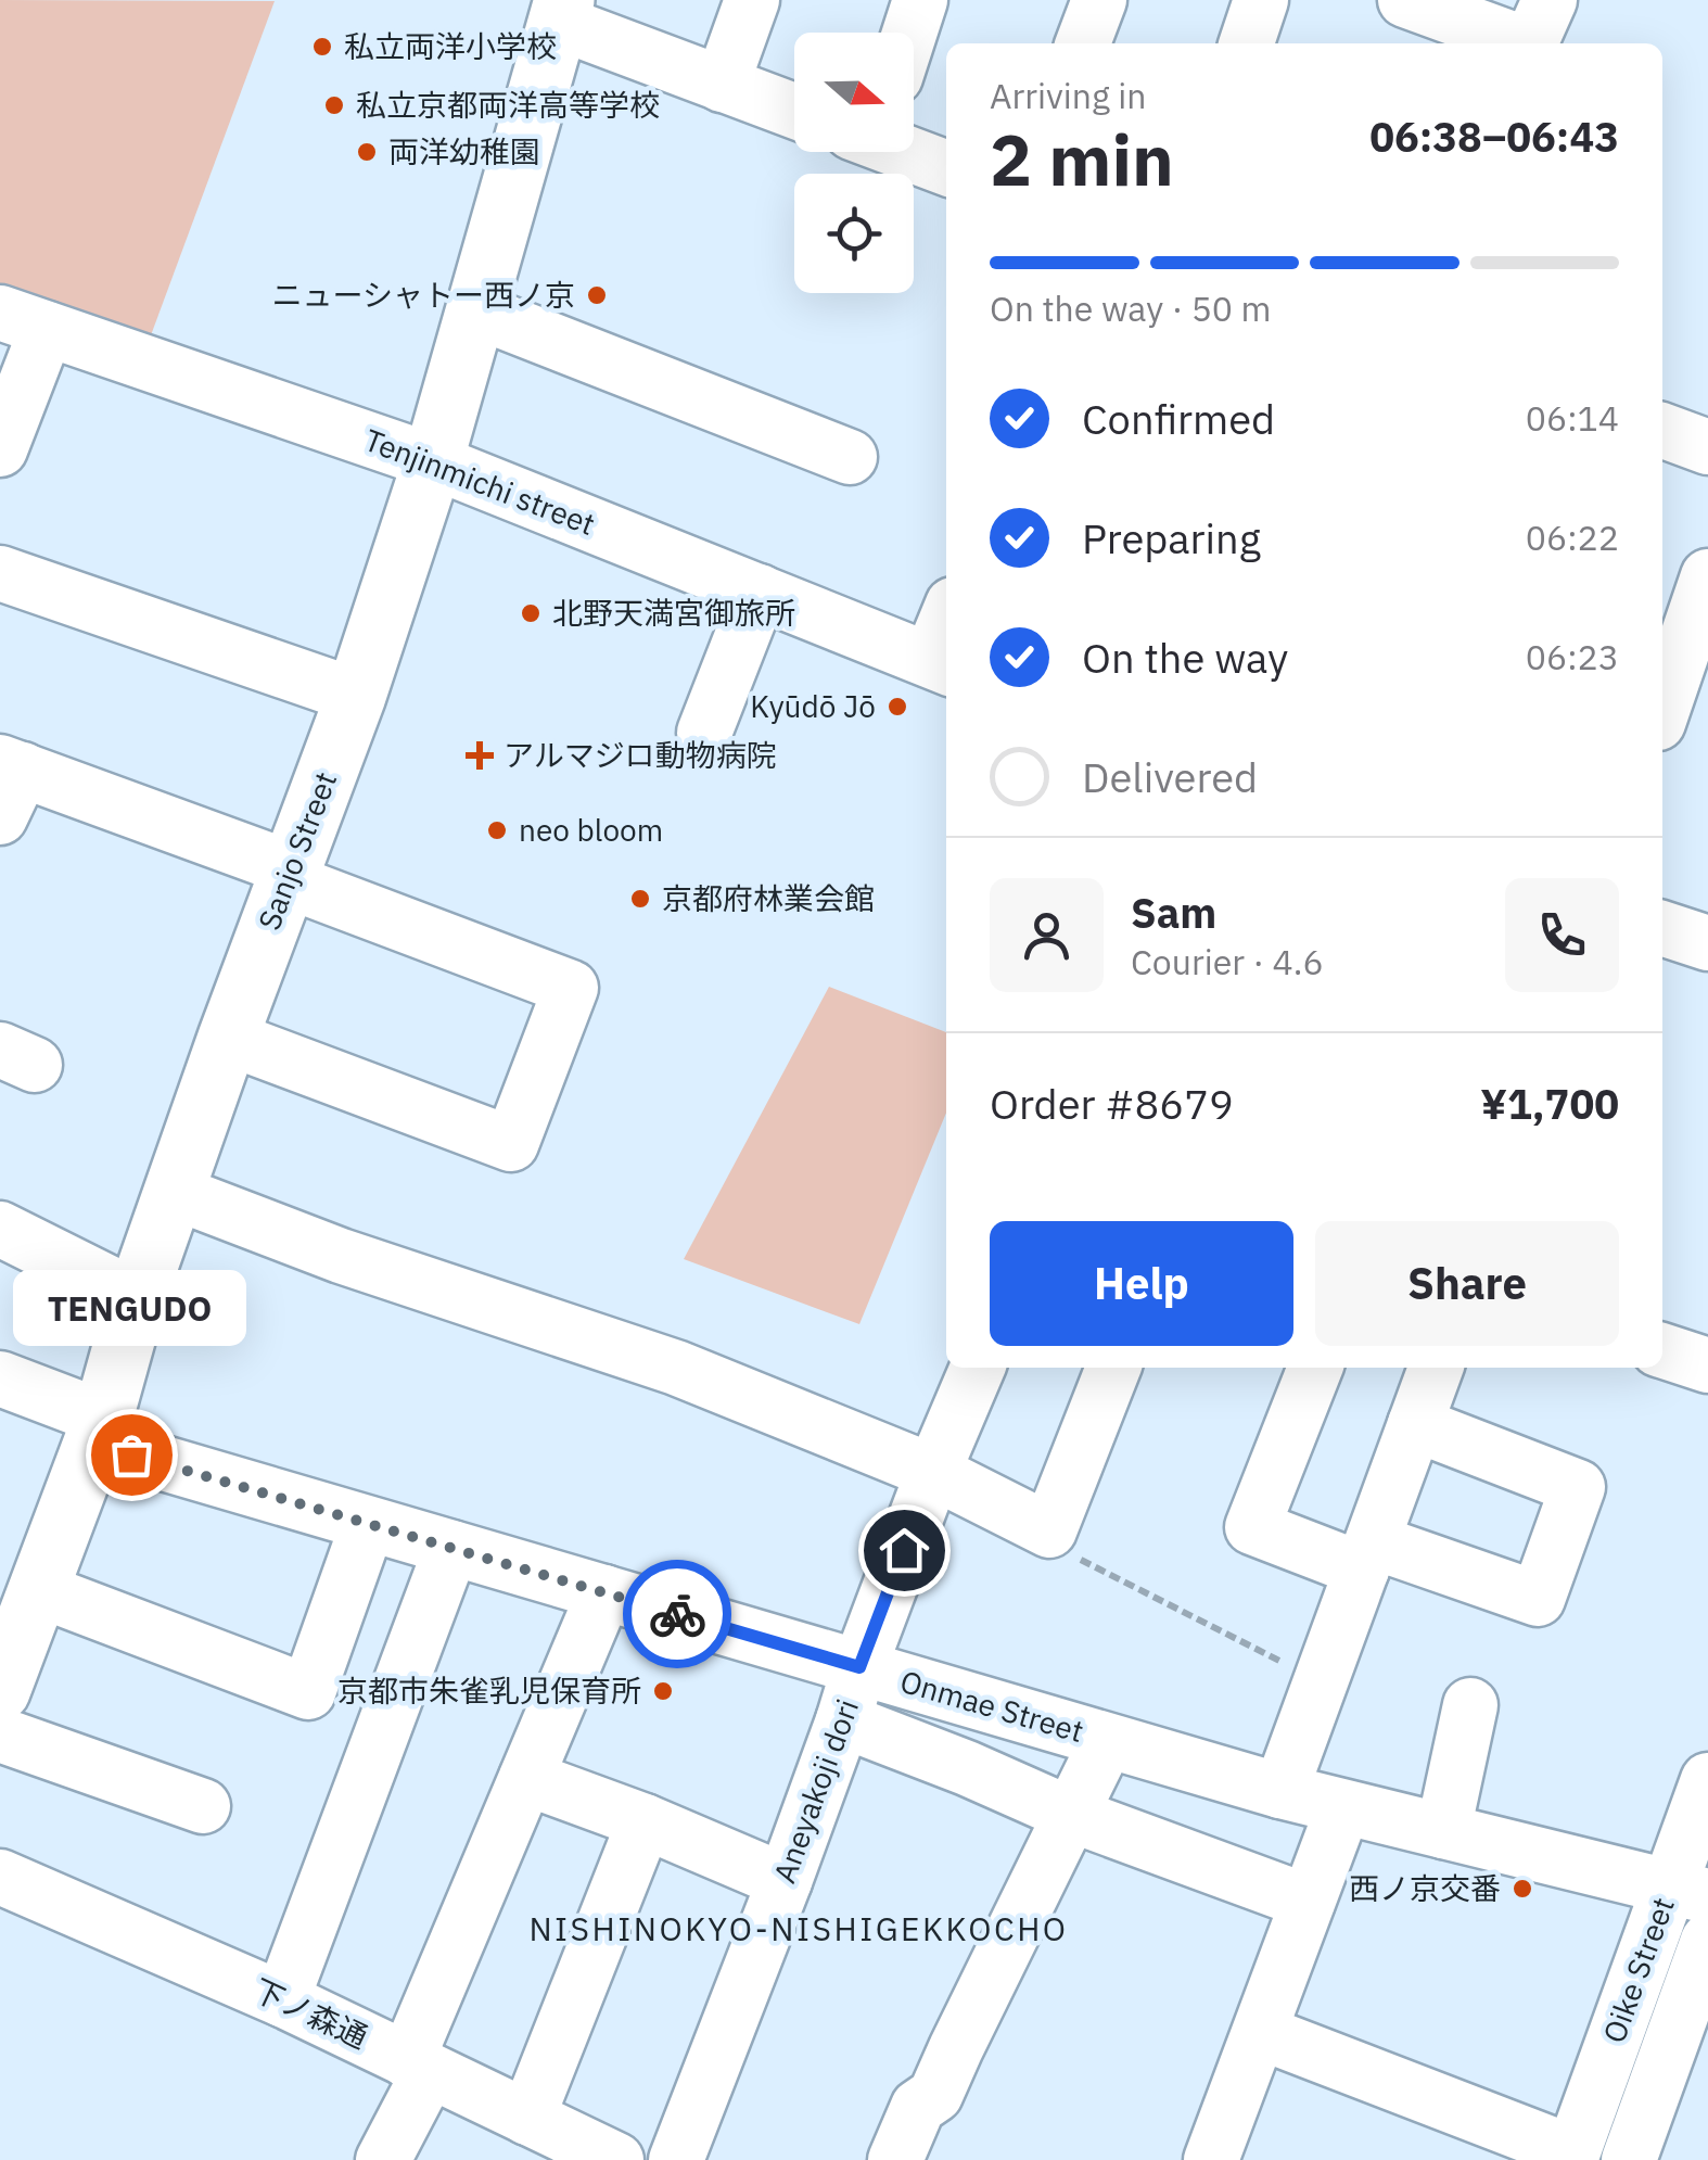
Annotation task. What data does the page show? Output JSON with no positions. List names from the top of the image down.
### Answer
{
  "streets": {
    "main road": ["Sanjo Street"],
    "street": [
      "Tenjinmichi street",
      "Onmae Street",
      "Aneyakoji dori",
      "Oike Street",
      "下ノ森通"
    ]
  },
  "crossings": [
    ["Tenjinmichi street", "Sanjo Street"],
    ["Sanjo Street", "Onmae Street"],
    ["Onmae Street", "Aneyakoji dori"],
    ["Onmae Street", "Oike Street"]
  ],
  "districts": ["NISHINOKYO-NISHIGEKKOCHO"],
  "places": {
    "other": [
      "私立両洋小学校",
      "私立京都両洋高等学校",
      "両洋幼稚園",
      "ニューシャトー西ノ京",
      "北野天満宮御旅所",
      "Kyūdō Jō",
      "neo bloom",
      "京都府林業会館",
      "TENGUDO",
      "京都市朱雀乳児保育所",
      "西ノ京交番"
    ],
    "health": ["アルマジロ動物病院"]
  },
  "north": "right",
  "page": {
    "heading": ["2 min", "Arriving in", "06:38–06:43"],
    "panel": [
      "Sam",
      "Courier · 4.6",
      "Order #8679",
      "¥1,700"
    ],
    "bar": "On the way · 50 m",
    "list": [
      ["Confirmed", "06:14"],
      ["Preparing", "06:22"],
      ["On the way", "06:23"],
      "Delivered"
    ],
    "buttons": ["Help", "Share"],
    "bubble": "TENGUDO"
  }
}
